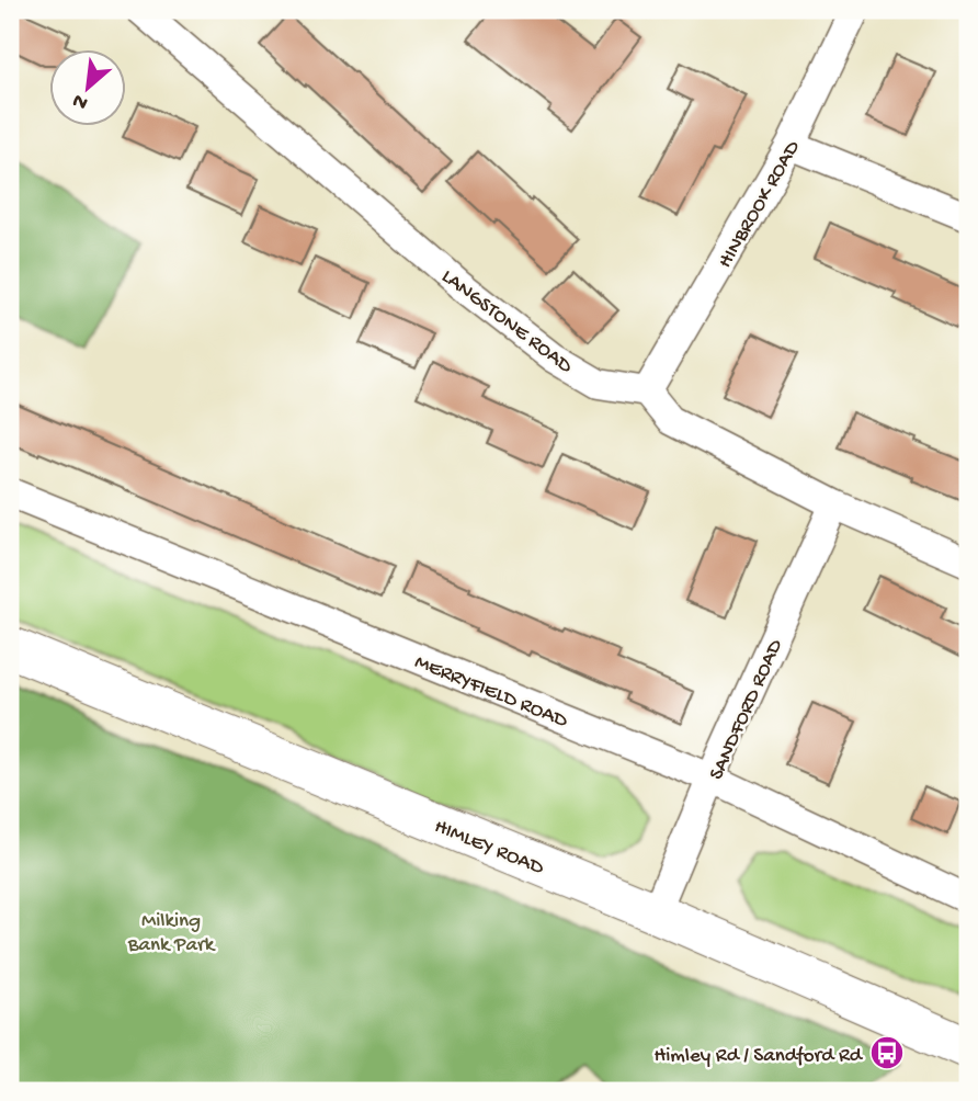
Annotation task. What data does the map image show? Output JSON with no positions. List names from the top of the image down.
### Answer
{
  "streets": {
    "main road": ["HIMLEY ROAD"],
    "street": [
      "HINBROOK ROAD",
      "LANGSTONE ROAD",
      "MERRYFIELD ROAD",
      "SANDFORD ROAD"
    ]
  },
  "crossings": [
    ["HINBROOK ROAD", "LANGSTONE ROAD"],
    ["MERRYFIELD ROAD", "SANDFORD ROAD"],
    ["SANDFORD ROAD", "HIMLEY ROAD"]
  ],
  "parks": ["Milking Bank Park"],
  "places": {
    "bus stop": ["Himley Rd / Sandford Rd"]
  },
  "north": "bottom left"
}
